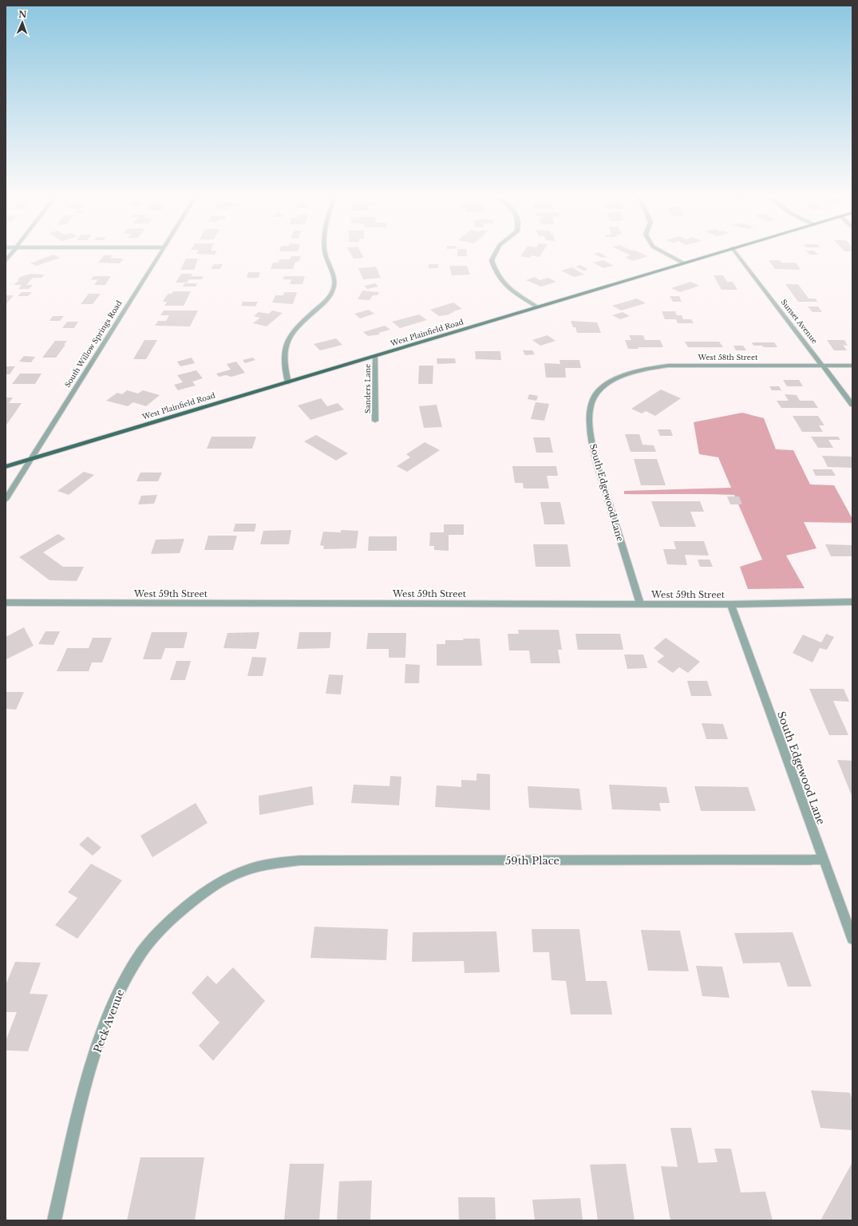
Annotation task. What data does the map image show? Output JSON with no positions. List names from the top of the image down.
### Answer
{
  "streets": {
    "main road": ["West Plainfield Road"],
    "street": [
      "Sunset Avenue",
      "South Willow Springs Road",
      "West 58th Street",
      "Sanders Lane",
      "South Edgewood Lane",
      "West 59th Street",
      "59th Place",
      "Peck Avenue"
    ]
  },
  "crossings": [
    ["Sunset Avenue", "West 58th Street"],
    ["West Plainfield Road", "South Willow Springs Road"],
    ["West Plainfield Road", "Sanders Lane"],
    ["West 58th Street", "South Edgewood Lane"],
    ["South Edgewood Lane", "West 59th Street"],
    ["South Edgewood Lane", "59th Place"],
    ["59th Place", "Peck Avenue"]
  ],
  "north": "top"
}
